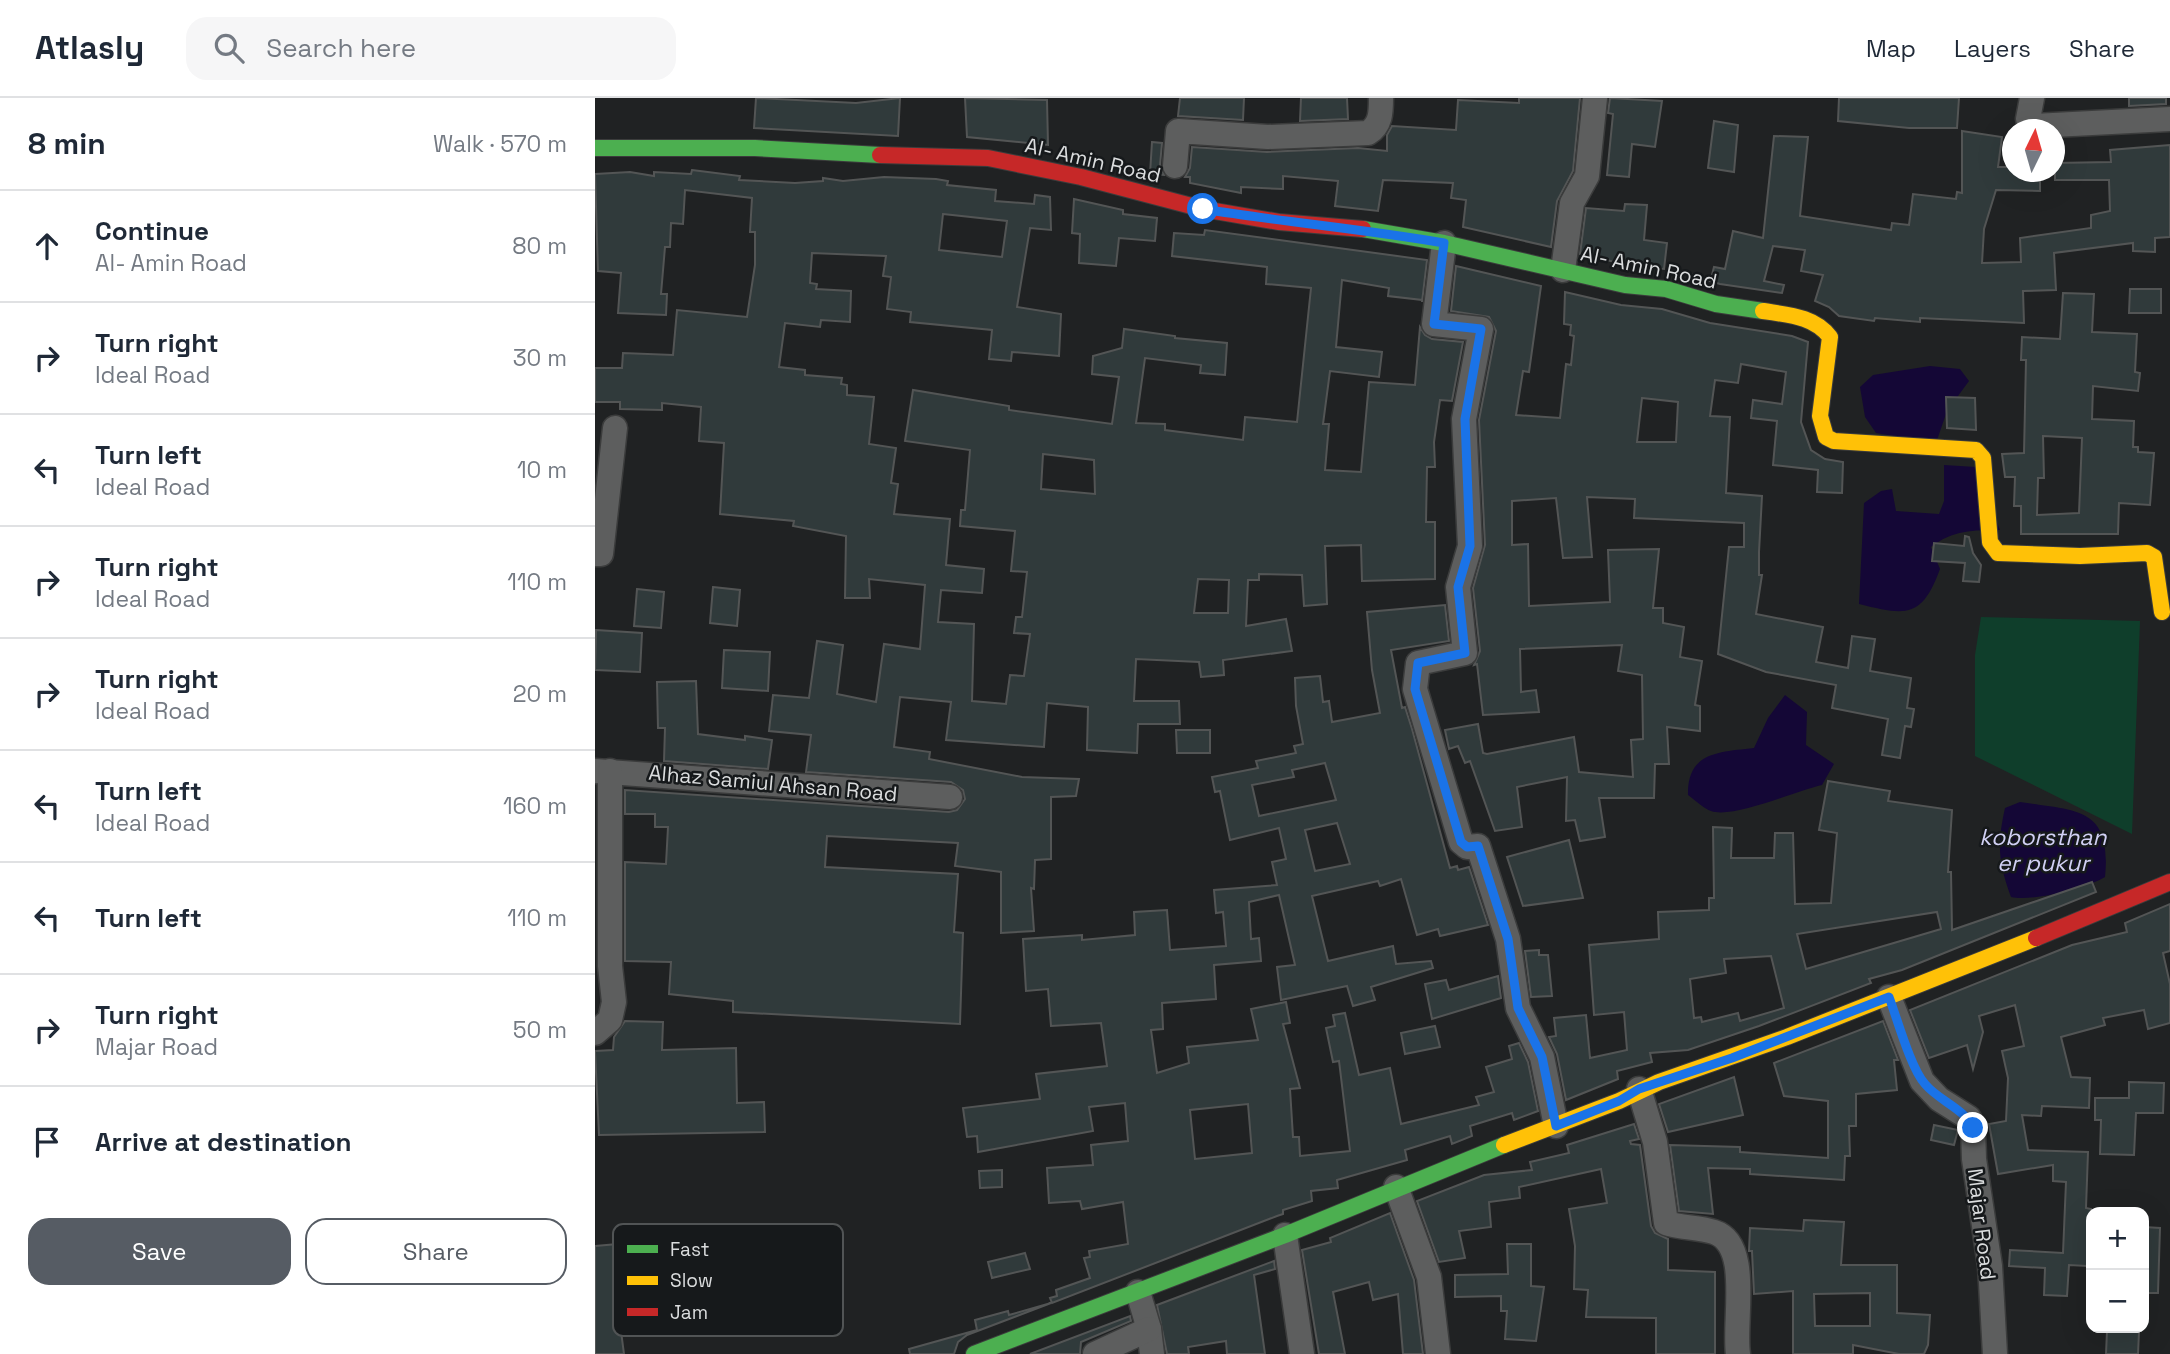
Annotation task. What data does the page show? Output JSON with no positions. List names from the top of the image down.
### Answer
{
  "streets": {
    "street": ["Al- Amin Road", "Alhaz Samiul Ahsan Road", "Majar Road"]
  },
  "water": ["koborsthan er pukur"],
  "legend": ["Fast", "Slow", "Jam"],
  "north": "top",
  "page": {
    "header": "Atlasly",
    "search": "Search here",
    "nav": ["Map", "Layers", "Share"],
    "heading": ["8 min", "Walk · 570 m"],
    "list": [
      ["Continue", "Al- Amin Road", "80 m"],
      ["Turn right", "Ideal Road", "30 m"],
      ["Turn left", "Ideal Road", "10 m"],
      ["Turn right", "Ideal Road", "110 m"],
      ["Turn right", "Ideal Road", "20 m"],
      ["Turn left", "Ideal Road", "160 m"],
      ["Turn left", "110 m"],
      ["Turn right", "Majar Road", "50 m"],
      "Arrive at destination"
    ],
    "buttons": ["Save", "Share"],
    "map_buttons": ["+", "−"]
  }
}
